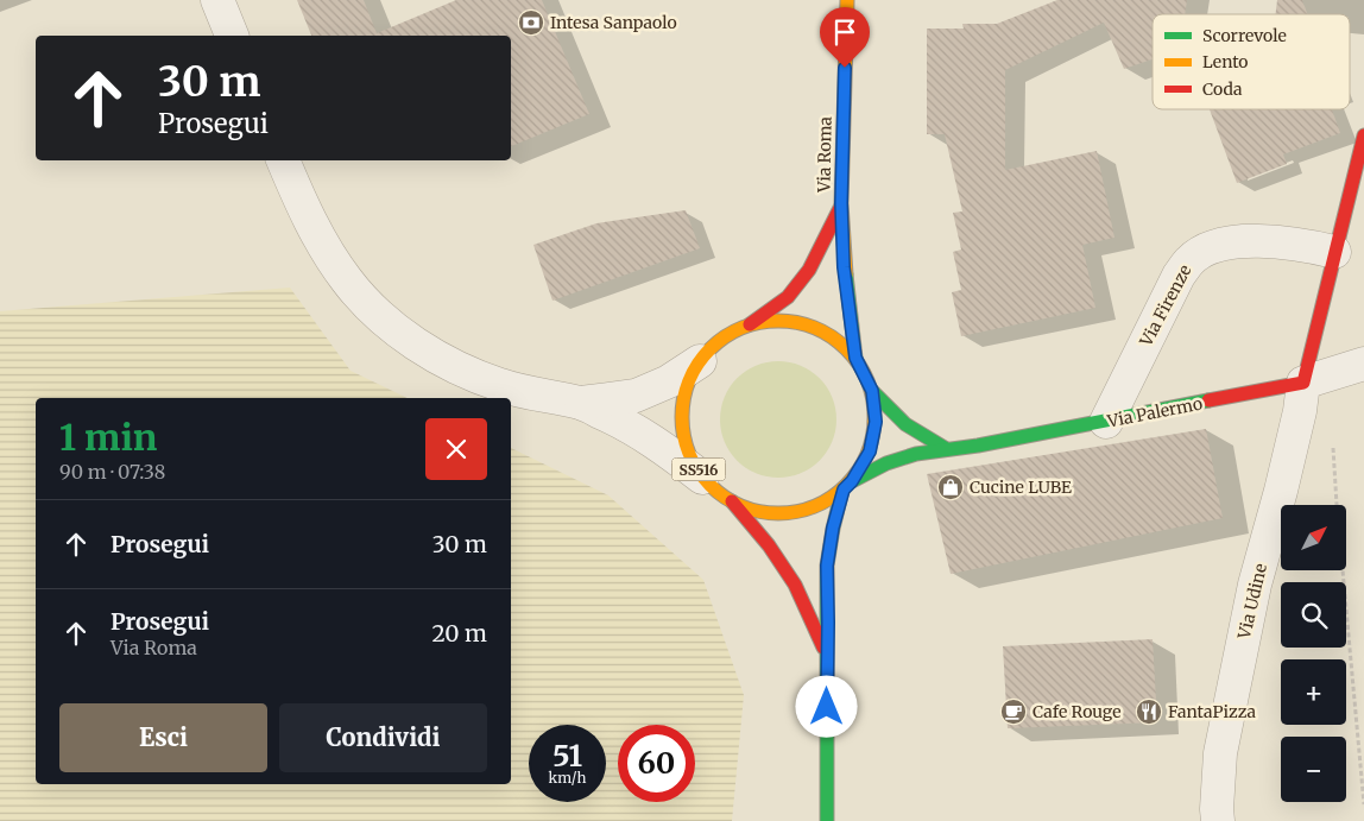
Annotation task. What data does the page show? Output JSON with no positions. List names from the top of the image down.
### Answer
{
  "streets": {
    "main road": ["Via Roma", "Via Palermo", "SS516"],
    "street": ["Via Firenze", "Via Udine"]
  },
  "crossings": [
    ["Via Roma", "Via Palermo"],
    ["Via Roma", "SS516"],
    ["Via Firenze", "Via Palermo"],
    ["Via Palermo", "SS516"],
    ["Via Palermo", "Via Udine"]
  ],
  "places": {
    "bank": ["Intesa Sanpaolo"],
    "shop": ["Cucine LUBE"],
    "cafe": ["Cafe Rouge"],
    "restaurant": ["FantaPizza"]
  },
  "legend": ["Scorrevole", "Lento", "Coda"],
  "north": "top right",
  "page": {
    "turn": ["30 m", "Prosegui"],
    "heading": ["1 min", "90 m · 07:38"],
    "list": [
      {
        "name": "Prosegui",
        "value": "30 m"
      },
      {
        "name": "Prosegui",
        "note": "Via Roma",
        "value": "20 m"
      }
    ],
    "map_buttons": ["+", "−"],
    "buttons": ["Esci", "Condividi"],
    "speed": "51 km/h",
    "limit": "60"
  }
}
